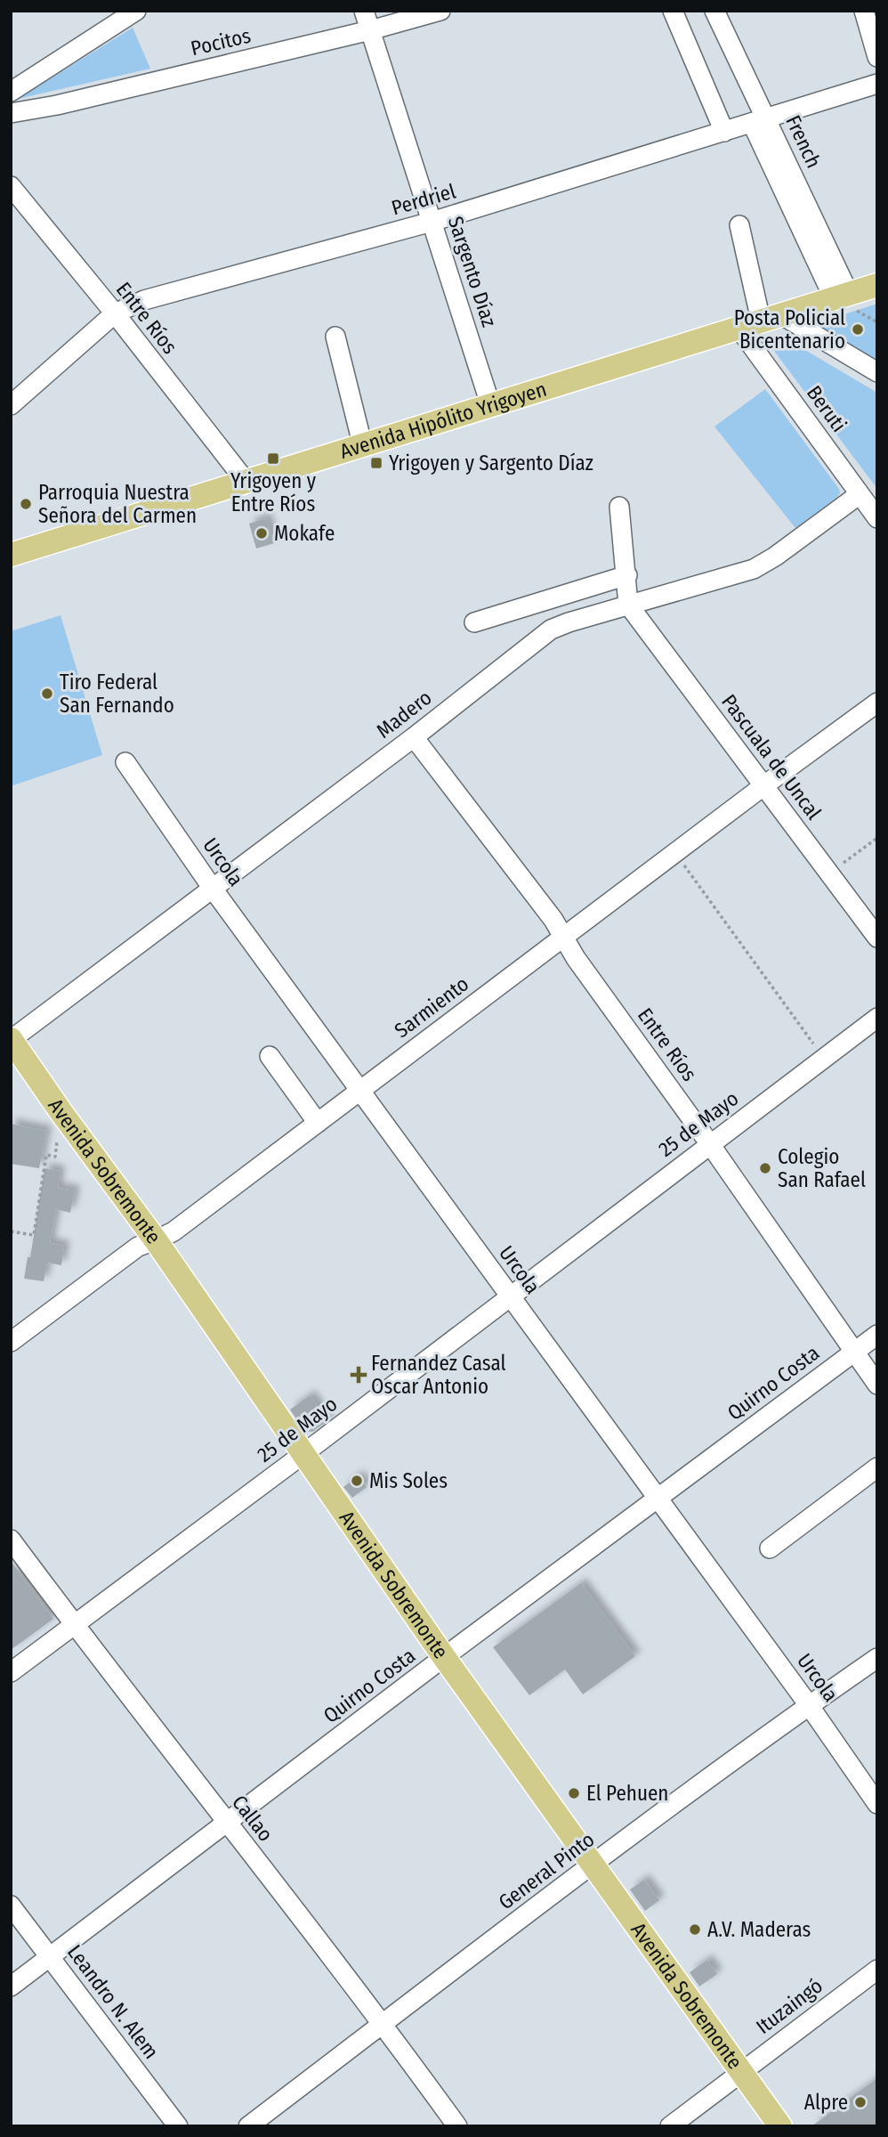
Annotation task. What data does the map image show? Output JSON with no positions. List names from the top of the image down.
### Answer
{
  "streets": {
    "main road": ["Avenida Hipólito Yrigoyen", "Avenida Sobremonte"],
    "street": [
      "Pocitos",
      "French",
      "Perdriel",
      "Sargento Díaz",
      "Entre Ríos",
      "Beruti",
      "Madero",
      "Pascuala de Uncal",
      "Urcola",
      "Sarmiento",
      "25 de Mayo",
      "Quirno Costa",
      "Callao",
      "General Pinto",
      "Leandro N. Alem",
      "Ituzaingó"
    ]
  },
  "crossings": [
    ["Pocitos", "Sargento Díaz"],
    ["French", "Perdriel"],
    ["French", "Avenida Hipólito Yrigoyen"],
    ["Perdriel", "Sargento Díaz"],
    ["Perdriel", "Entre Ríos"],
    ["Sargento Díaz", "Avenida Hipólito Yrigoyen"],
    ["Entre Ríos", "Avenida Hipólito Yrigoyen"],
    ["Entre Ríos", "Madero"],
    ["Entre Ríos", "Sarmiento"],
    ["Entre Ríos", "25 de Mayo"],
    ["Entre Ríos", "Quirno Costa"],
    ["Beruti", "Avenida Hipólito Yrigoyen"],
    ["Beruti", "Madero"],
    ["Madero", "Pascuala de Uncal"],
    ["Madero", "Urcola"],
    ["Madero", "Avenida Sobremonte"],
    ["Pascuala de Uncal", "Sarmiento"],
    ["Urcola", "Sarmiento"],
    ["Urcola", "25 de Mayo"],
    ["Urcola", "Quirno Costa"],
    ["Urcola", "General Pinto"],
    ["Sarmiento", "Avenida Sobremonte"],
    ["25 de Mayo", "Avenida Sobremonte"],
    ["25 de Mayo", "Callao"],
    ["Avenida Sobremonte", "Quirno Costa"],
    ["Avenida Sobremonte", "General Pinto"],
    ["Avenida Sobremonte", "Ituzaingó"],
    ["Quirno Costa", "Callao"],
    ["Quirno Costa", "Leandro N. Alem"],
    ["Callao", "General Pinto"]
  ],
  "places": {
    "other": [
      "Posta Policial Bicentenario",
      "Parroquia Nuestra Señora del Carmen",
      "Mokafe",
      "Tiro Federal San Fernando",
      "Colegio San Rafael",
      "Mis Soles",
      "El Pehuen",
      "A.V. Maderas",
      "Alpre"
    ],
    "transit": ["Yrigoyen y Entre Ríos", "Yrigoyen y Sargento Díaz"],
    "health": ["Fernandez Casal Oscar Antonio"]
  }
}
